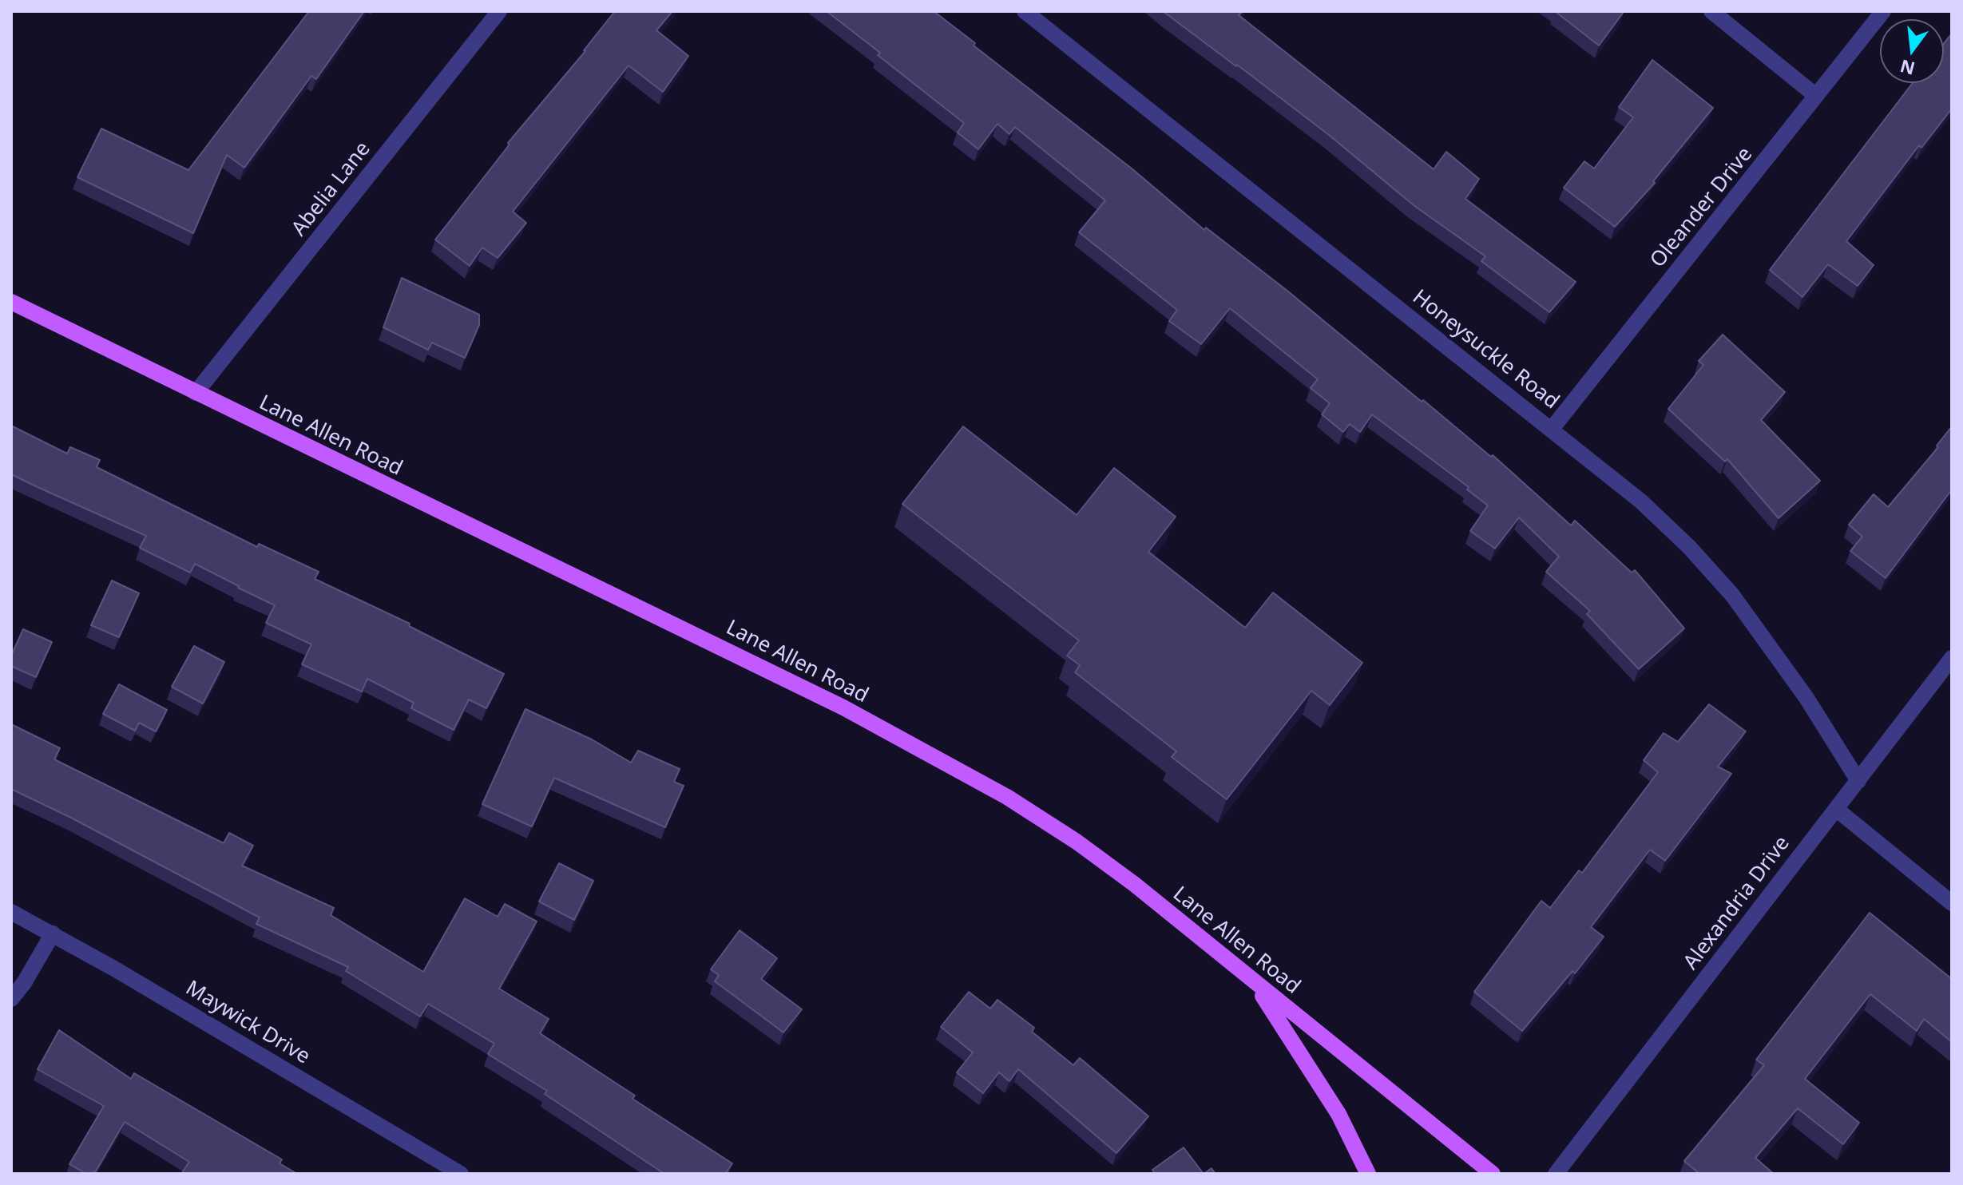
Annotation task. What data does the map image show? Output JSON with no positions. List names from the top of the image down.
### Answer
{
  "streets": {
    "main road": ["Lane Allen Road"],
    "street": [
      "Abelia Lane",
      "Oleander Drive",
      "Honeysuckle Road",
      "Alexandria Drive",
      "Maywick Drive"
    ]
  },
  "crossings": [
    ["Abelia Lane", "Lane Allen Road"],
    ["Oleander Drive", "Honeysuckle Road"],
    ["Honeysuckle Road", "Alexandria Drive"]
  ],
  "north": "bottom"
}
